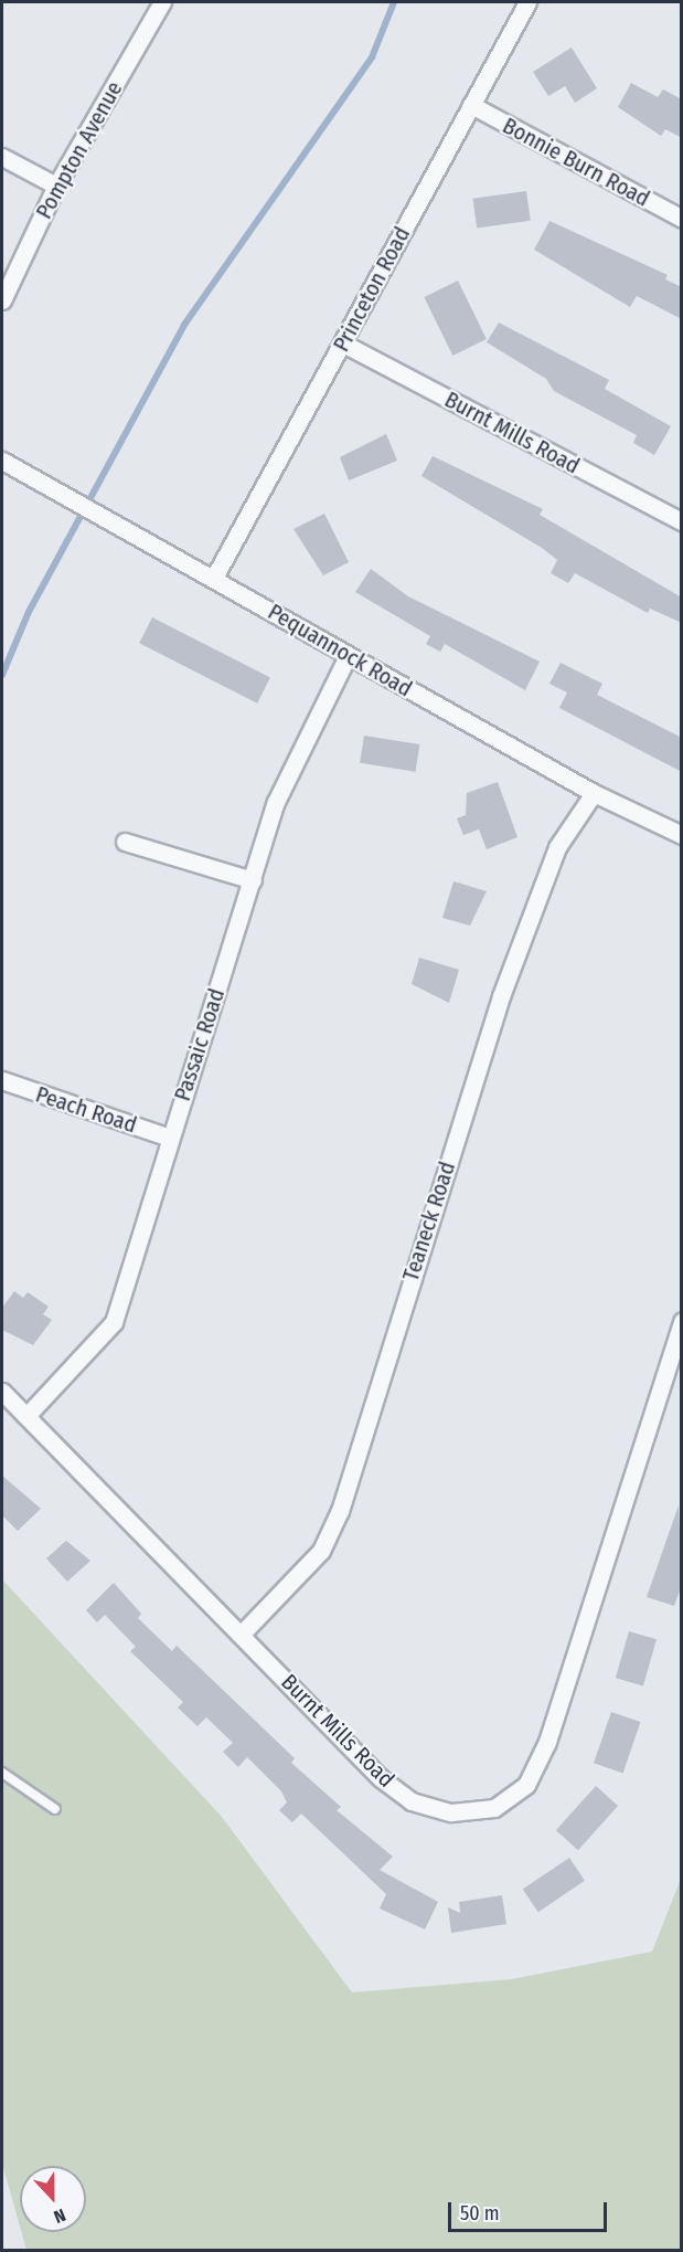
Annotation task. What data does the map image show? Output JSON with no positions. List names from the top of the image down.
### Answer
{
  "streets": {
    "street": [
      "Pompton Avenue",
      "Bonnie Burn Road",
      "Princeton Road",
      "Burnt Mills Road",
      "Pequannock Road",
      "Passaic Road",
      "Peach Road",
      "Teaneck Road"
    ]
  },
  "crossings": [
    ["Bonnie Burn Road", "Princeton Road"],
    ["Princeton Road", "Burnt Mills Road"],
    ["Princeton Road", "Pequannock Road"],
    ["Burnt Mills Road", "Passaic Road"],
    ["Burnt Mills Road", "Teaneck Road"],
    ["Pequannock Road", "Passaic Road"],
    ["Pequannock Road", "Teaneck Road"],
    ["Passaic Road", "Peach Road"]
  ],
  "scale_bar": "50 m",
  "north": "bottom"
}
